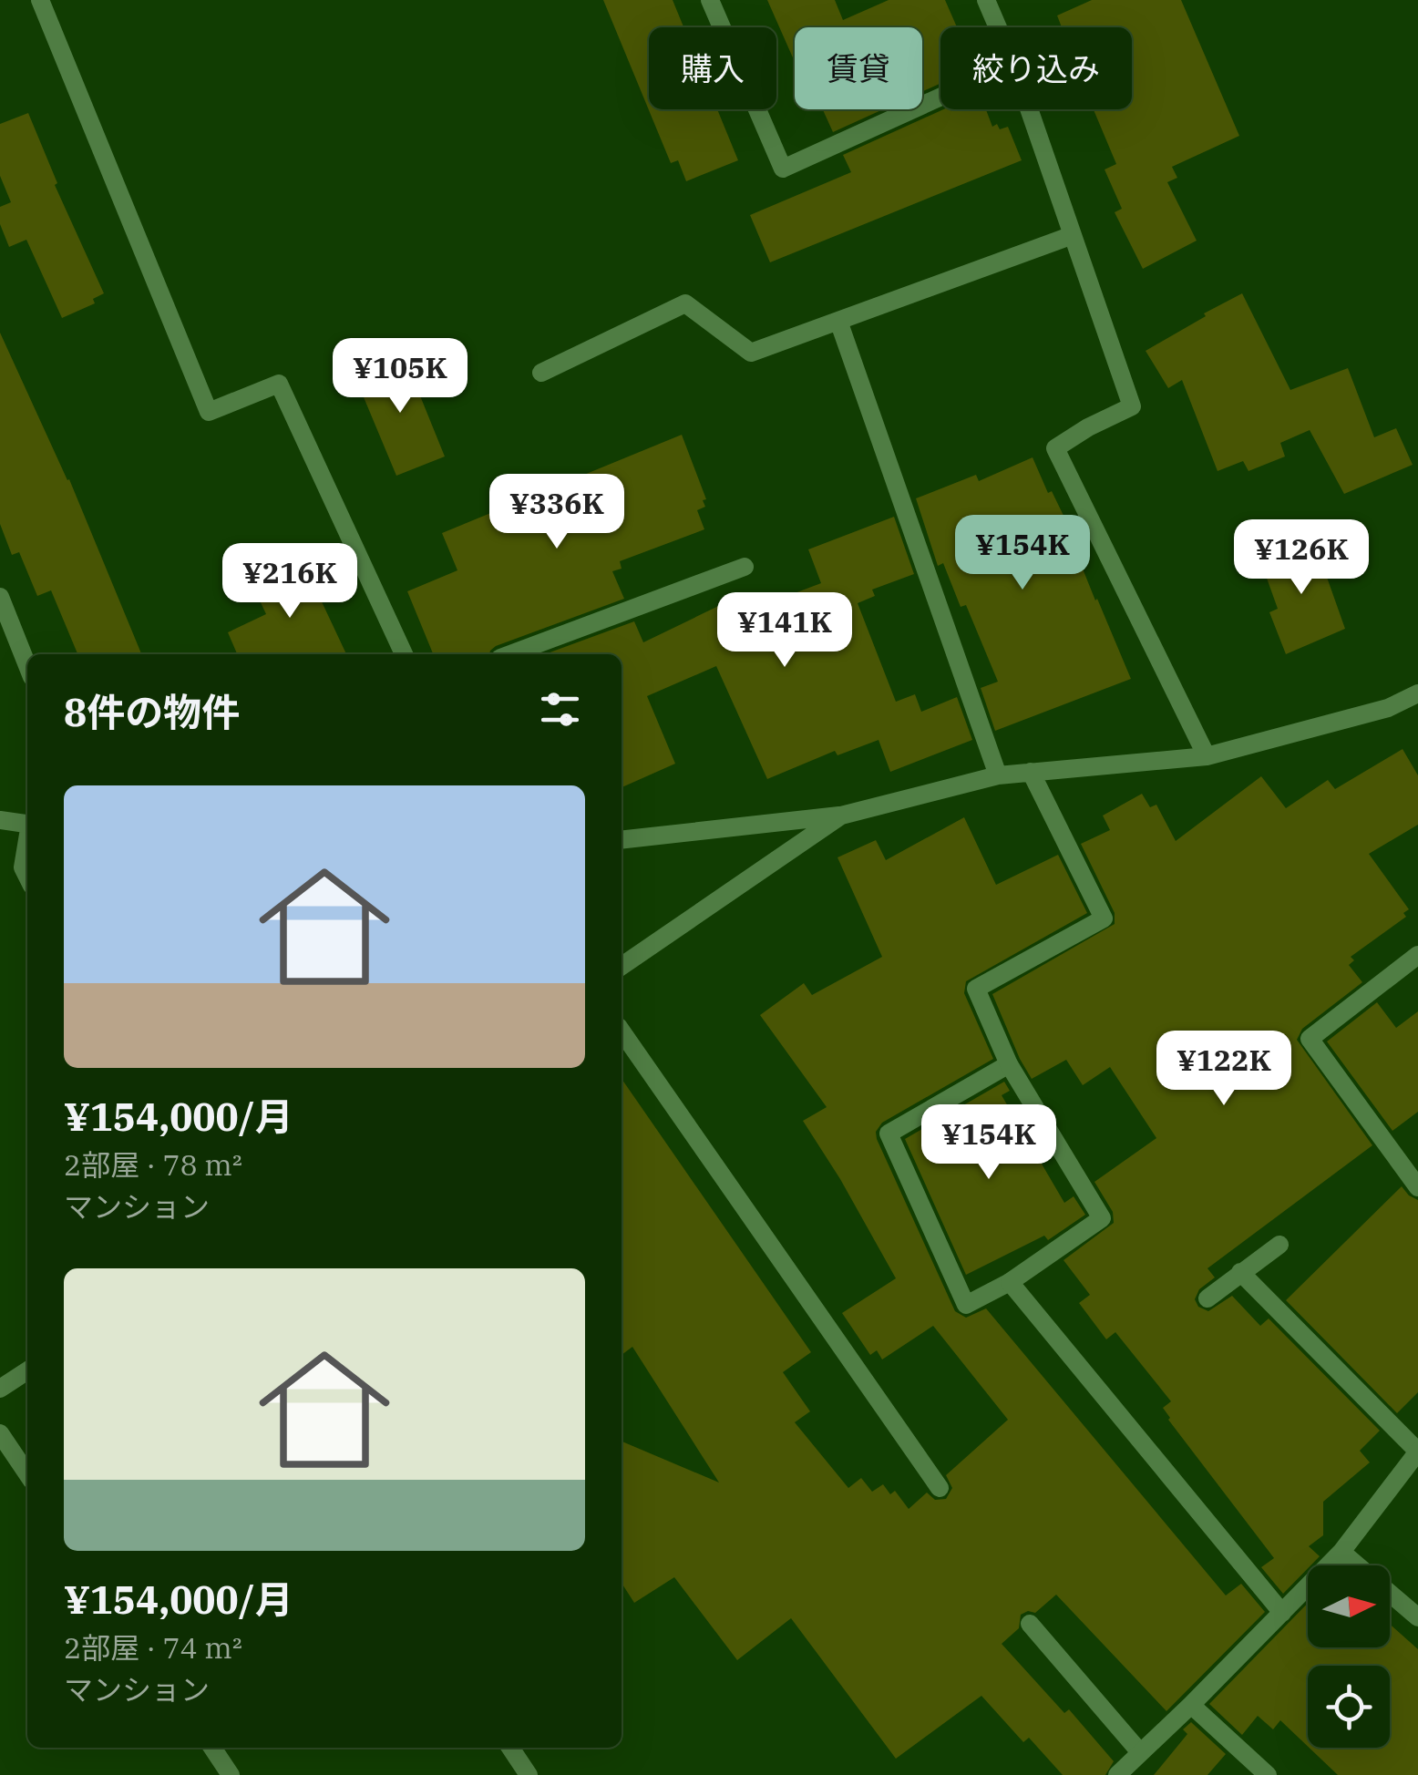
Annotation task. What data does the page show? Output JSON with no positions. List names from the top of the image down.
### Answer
{
  "north": "right",
  "page": {
    "chip": ["購入", "賃貸", "絞り込み"],
    "price": [
      "¥105K",
      "¥336K",
      "¥154K",
      "¥126K",
      "¥216K",
      "¥141K",
      "¥122K",
      "¥154K"
    ],
    "heading": "8件の物件",
    "list": [
      {
        "name": "¥154,000/月",
        "note": "2部屋 · 78 m² · マンション"
      },
      {
        "name": "¥154,000/月",
        "note": "2部屋 · 74 m² · マンション"
      }
    ]
  }
}
